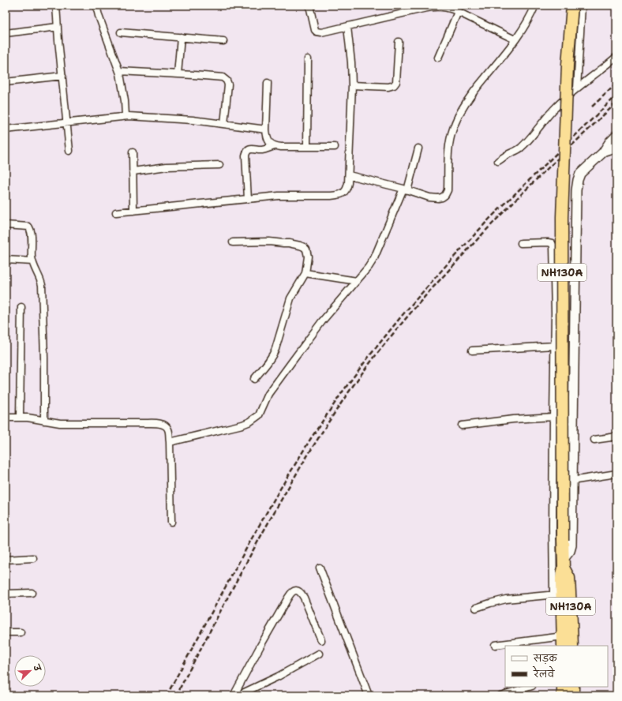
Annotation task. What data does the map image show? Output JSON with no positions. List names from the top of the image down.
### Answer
{
  "streets": {
    "highway": ["NH130A"]
  },
  "legend": ["सड़क", "रेलवे"],
  "north": "top right"
}
